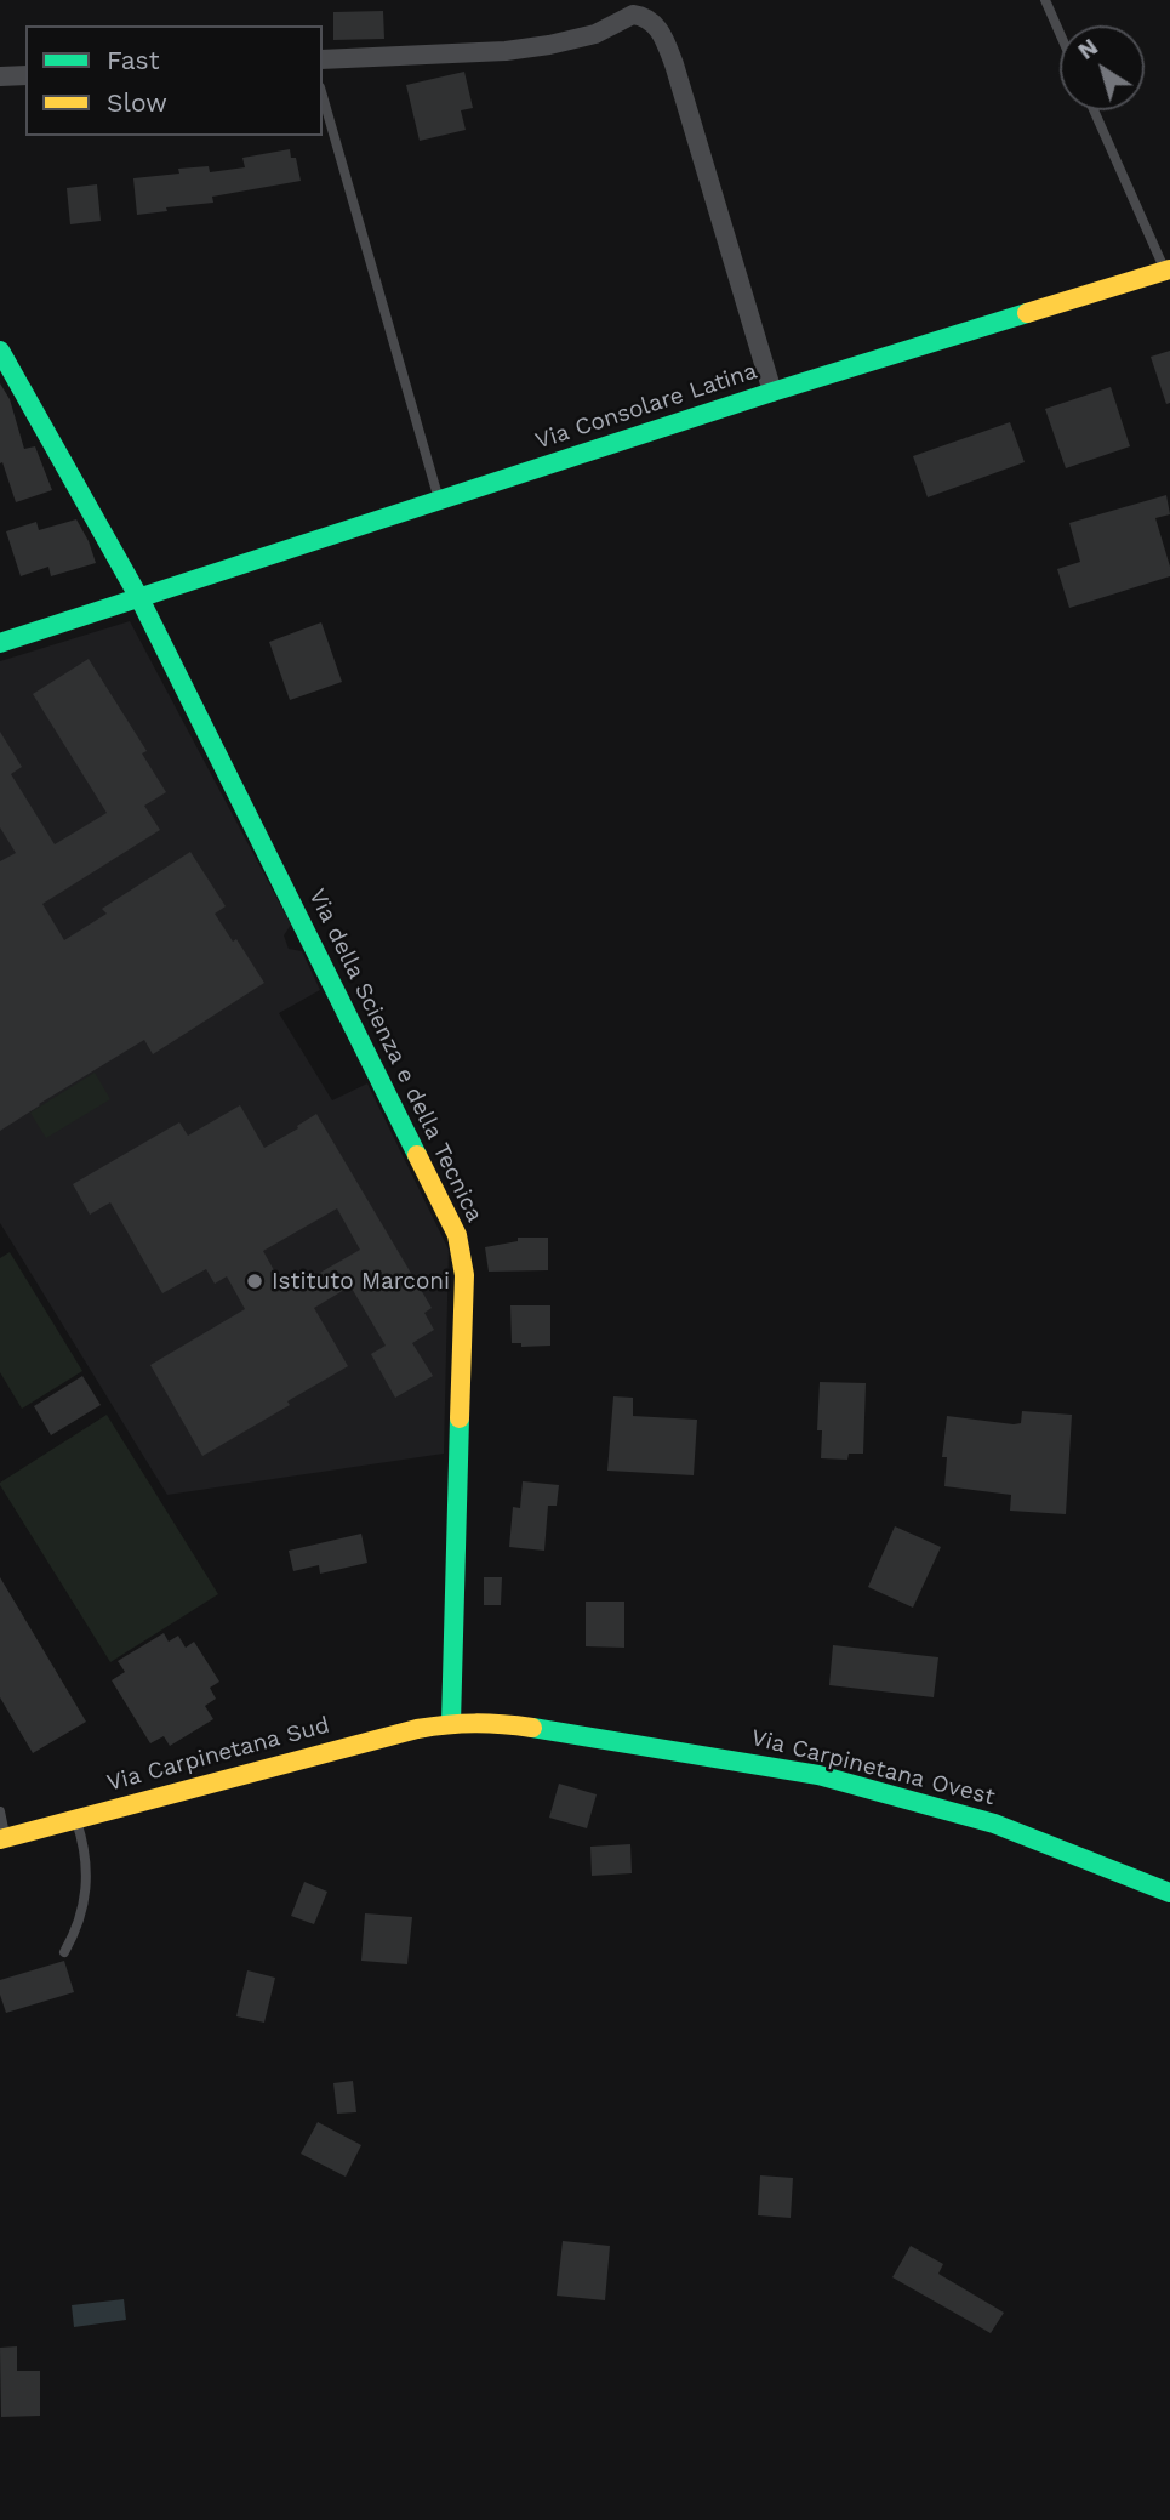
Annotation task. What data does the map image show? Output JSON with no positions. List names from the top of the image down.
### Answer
{
  "streets": {
    "street": [
      "Via Consolare Latina",
      "Via della Scienza e della Tecnica",
      "Via Carpinetana Sud",
      "Via Carpinetana Ovest"
    ]
  },
  "crossings": [
    ["Via Consolare Latina", "Via della Scienza e della Tecnica"],
    ["Via della Scienza e della Tecnica", "Via Carpinetana Sud"],
    ["Via della Scienza e della Tecnica", "Via Carpinetana Ovest"],
    ["Via Carpinetana Sud", "Via Carpinetana Ovest"]
  ],
  "places": ["Istituto Marconi"],
  "legend": ["Fast", "Slow"],
  "north": "top left"
}
